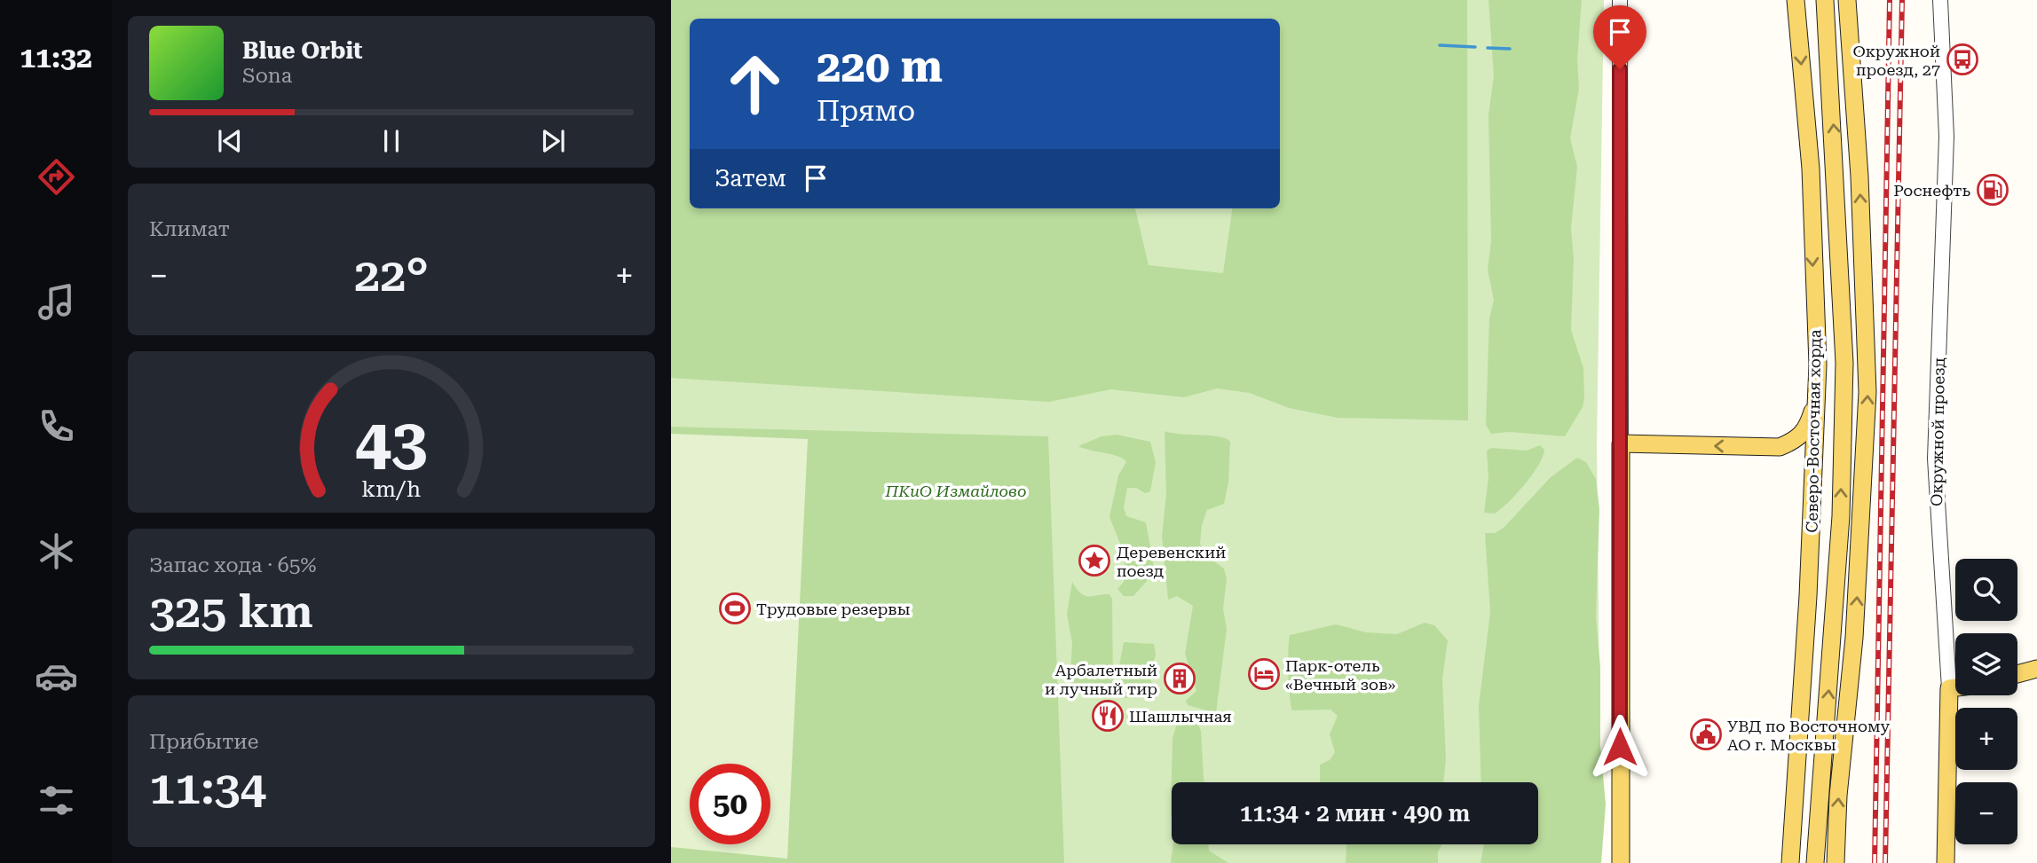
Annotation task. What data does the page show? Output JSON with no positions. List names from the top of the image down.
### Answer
{
  "streets": {
    "main road": ["Северо-Восточная хорда", "Окружной проезд"]
  },
  "parks": ["ПКиО Измайлово"],
  "places": {
    "bus stop": ["Окружной проезд, 27"],
    "fuel station": ["Роснефть"],
    "place": ["Деревенский поезд"],
    "sports": ["Трудовые резервы"],
    "hotel": ["Парк-отель «Вечный зов»"],
    "building": ["Арбалетный и лучный тир"],
    "restaurant": ["Шашлычная"],
    "public building": ["УВД по Восточному АО г. Москвы"]
  },
  "page": {
    "tabs": "11:32",
    "turn": ["220 m", "Прямо"],
    "song": ["Blue Orbit", "Sona"],
    "then": "Затем",
    "tile": [
      "Климат",
      ["Запас хода · 65%", "325 km"],
      ["Прибытие", "11:34"]
    ],
    "heat": ["−", "22°", "+"],
    "map_buttons": ["+", "−"],
    "limit": "50",
    "trip": "11:34 · 2 мин · 490 m",
    "gauge": ["43", "km/h"]
  }
}
